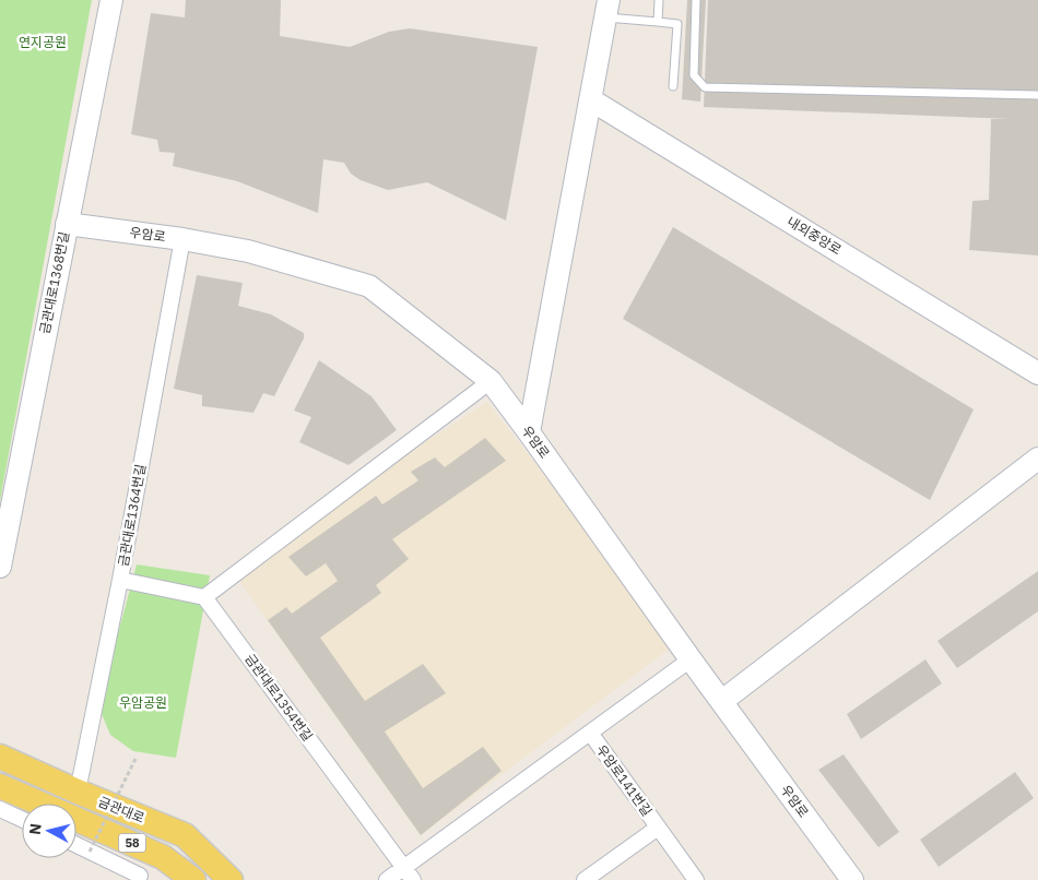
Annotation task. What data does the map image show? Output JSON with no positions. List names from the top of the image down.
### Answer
{
  "streets": {
    "main road": ["금관대로", "58"],
    "street": [
      "우암로",
      "내외중앙로",
      "금관대로1368번길",
      "금관대로1364번길",
      "금관대로1354번길",
      "우암로141번길"
    ]
  },
  "crossings": [
    ["우암로", "금관대로1368번길"],
    ["우암로", "금관대로1364번길"],
    ["금관대로1364번길", "금관대로"]
  ],
  "parks": ["연지공원", "우암공원"],
  "north": "left"
}
